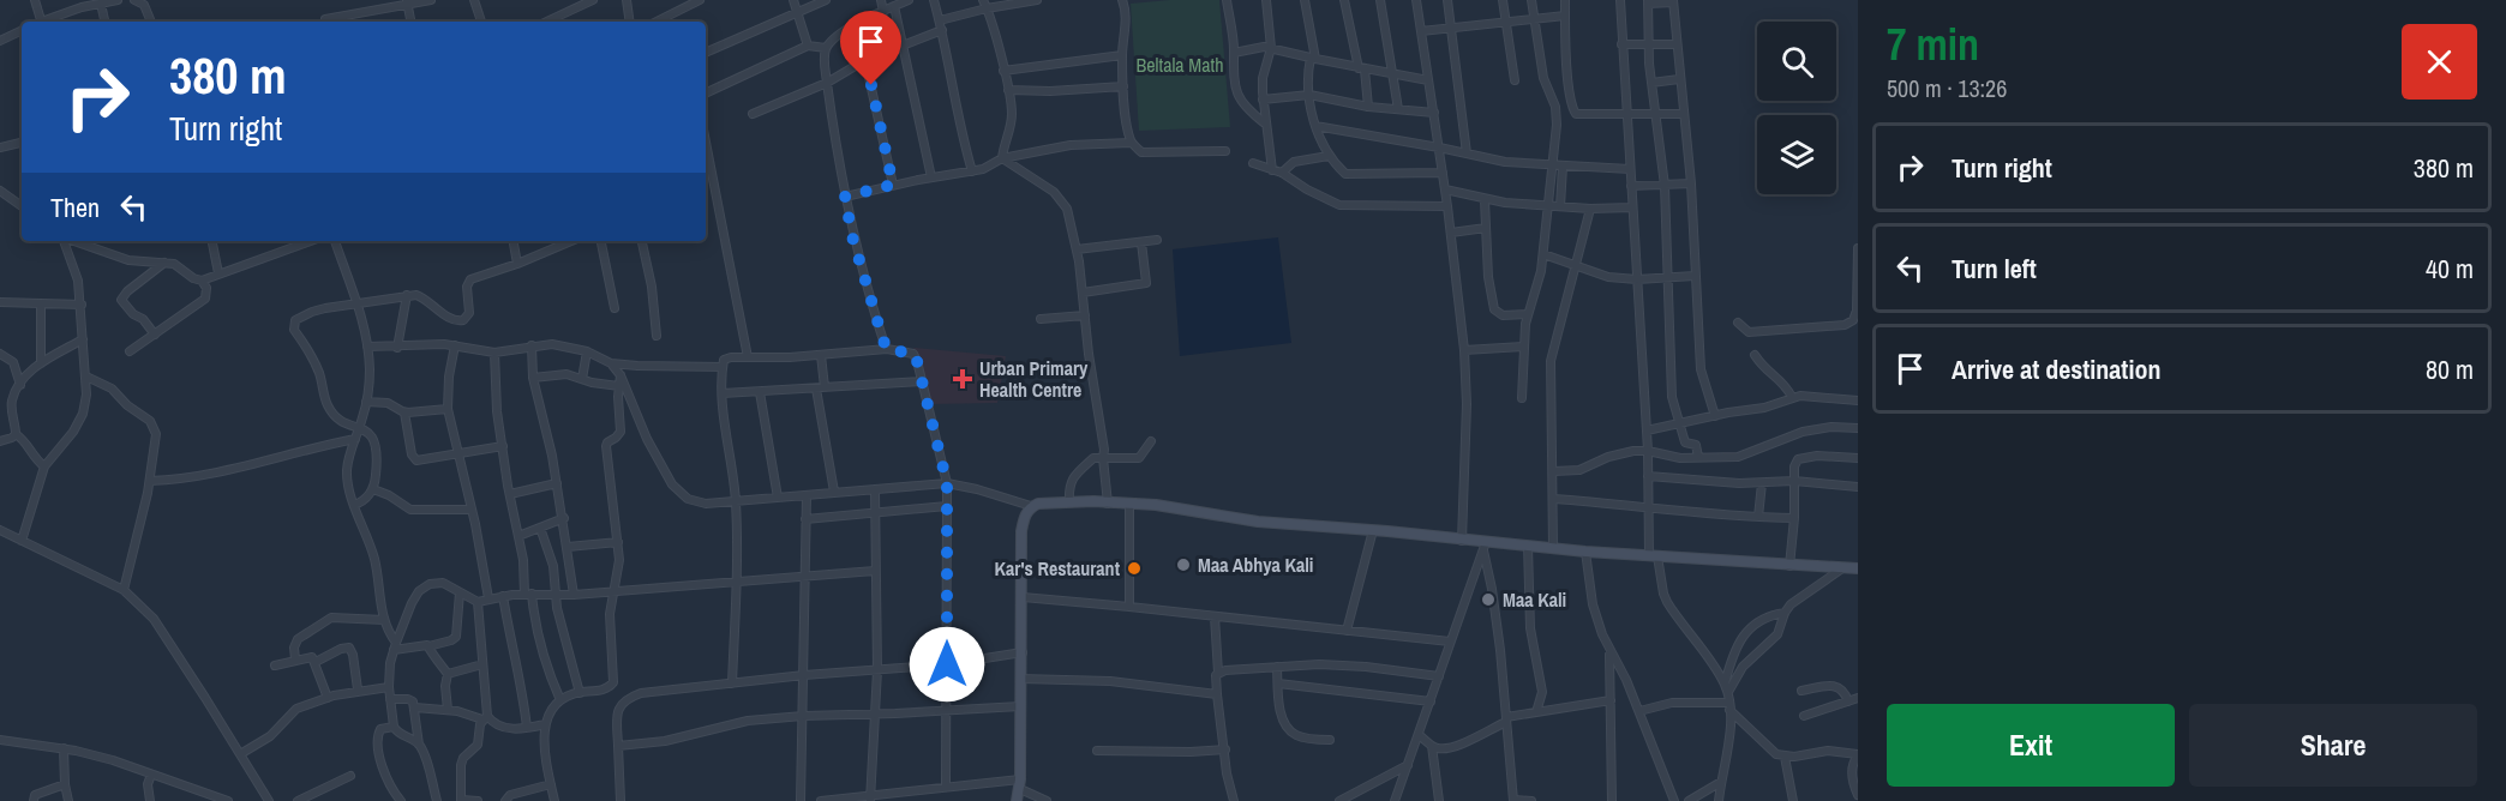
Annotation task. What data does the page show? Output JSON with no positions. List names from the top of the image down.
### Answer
{
  "parks": ["Beltala Math"],
  "places": {
    "health": ["Urban Primary Health Centre"],
    "other": ["Maa Abhya Kali", "Kar's Restaurant", "Maa Kali"]
  },
  "page": {
    "heading": ["7 min", "500 m · 13:26"],
    "turn": ["380 m", "Turn right"],
    "list": [
      {
        "name": "Turn right",
        "value": "380 m"
      },
      {
        "name": "Turn left",
        "value": "40 m"
      },
      {
        "name": "Arrive at destination",
        "value": "80 m"
      }
    ],
    "then": "Then",
    "buttons": ["Exit", "Share"]
  }
}
